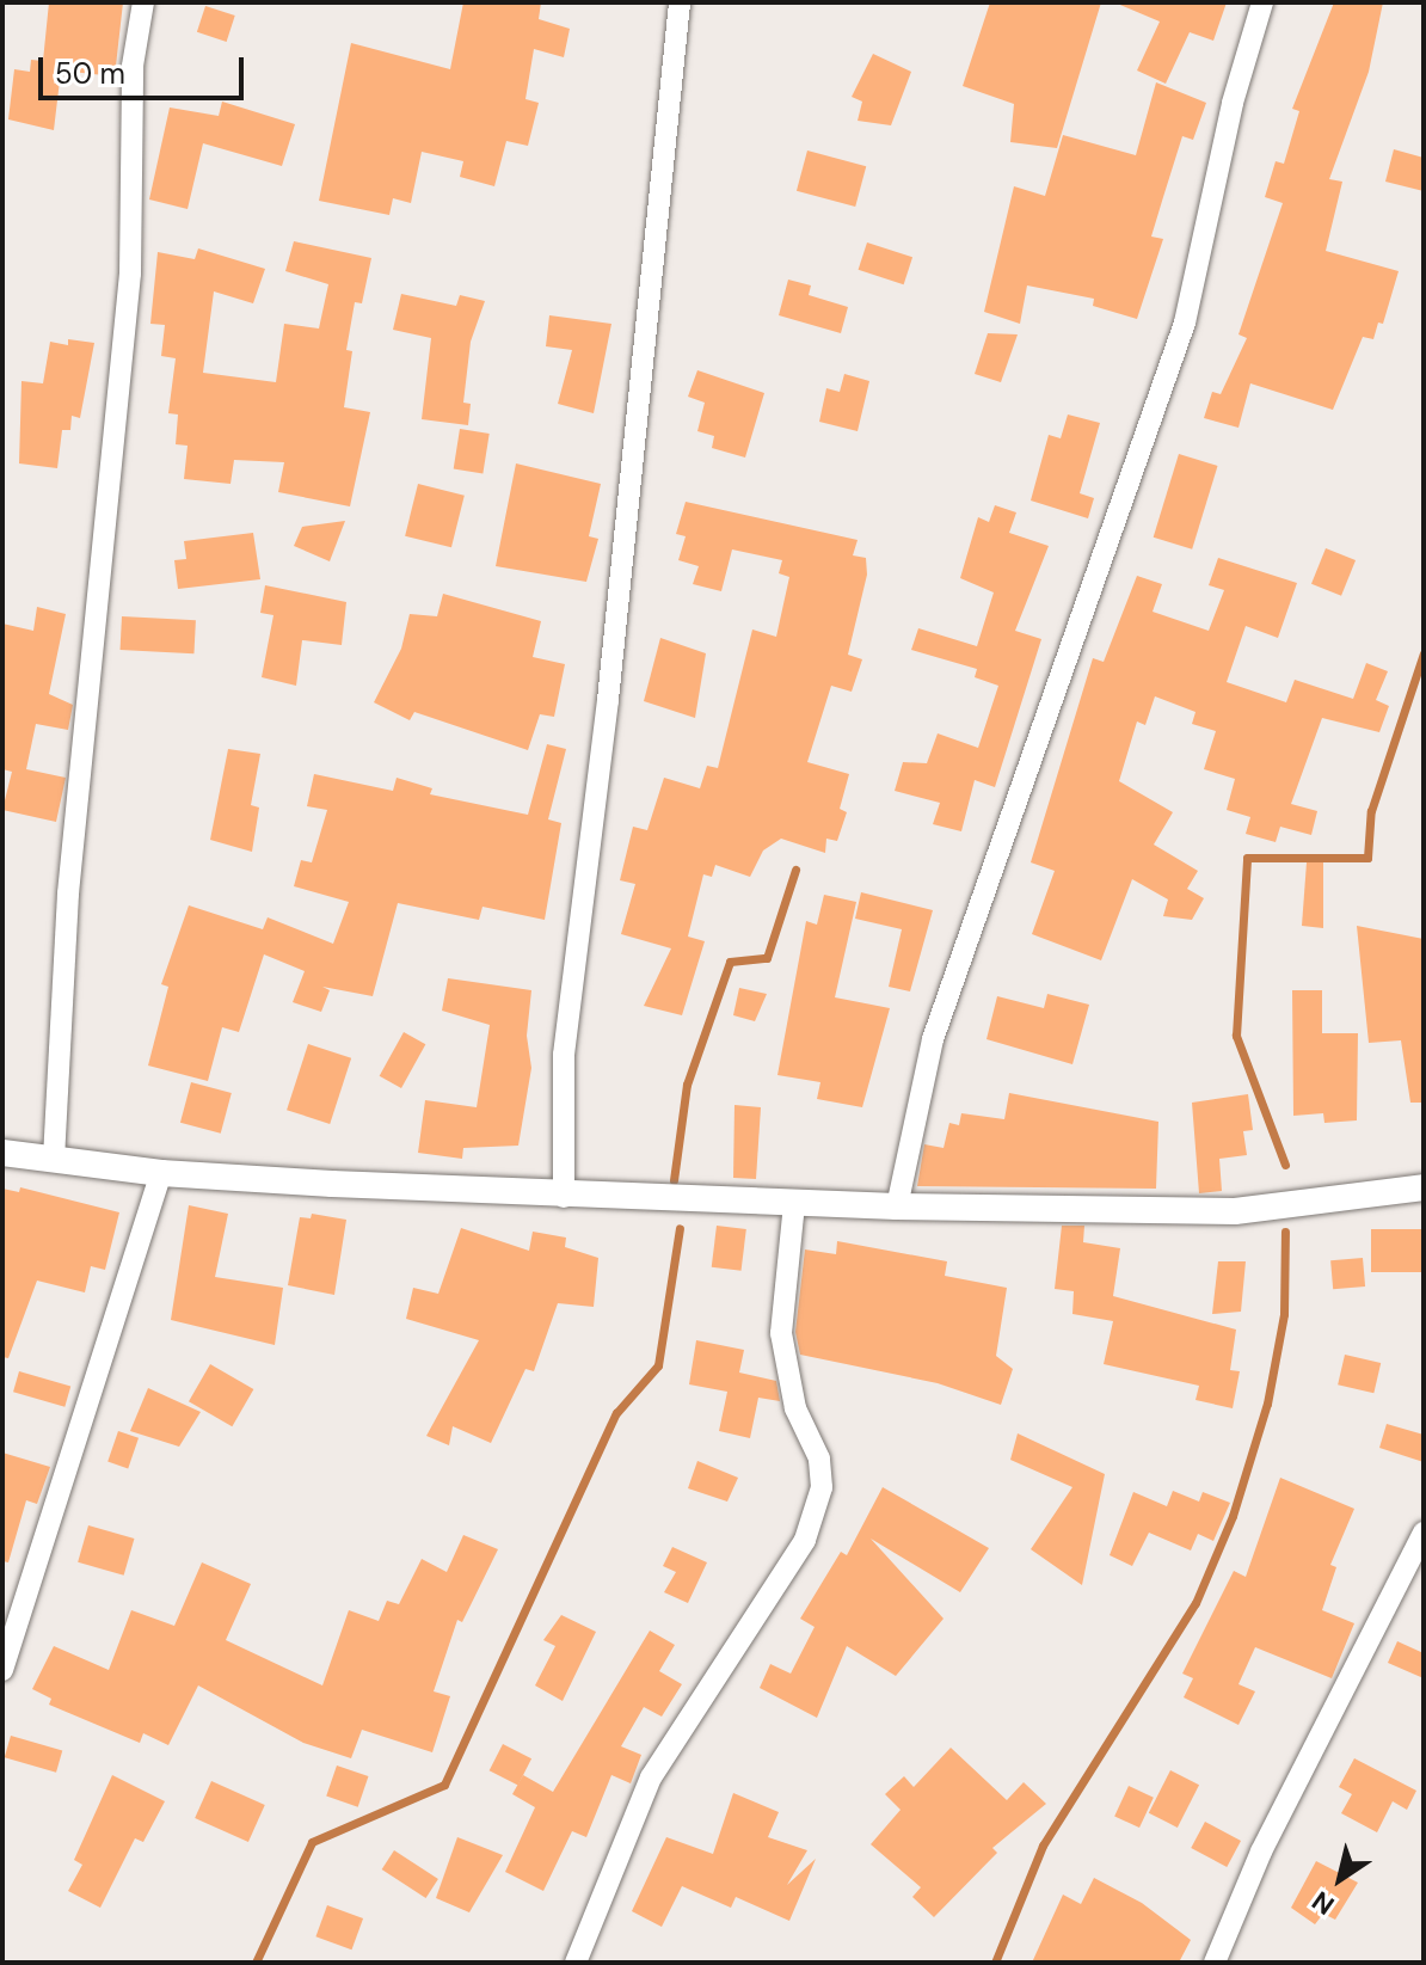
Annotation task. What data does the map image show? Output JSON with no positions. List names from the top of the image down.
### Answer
{
  "scale_bar": "50 m",
  "north": "bottom left"
}
